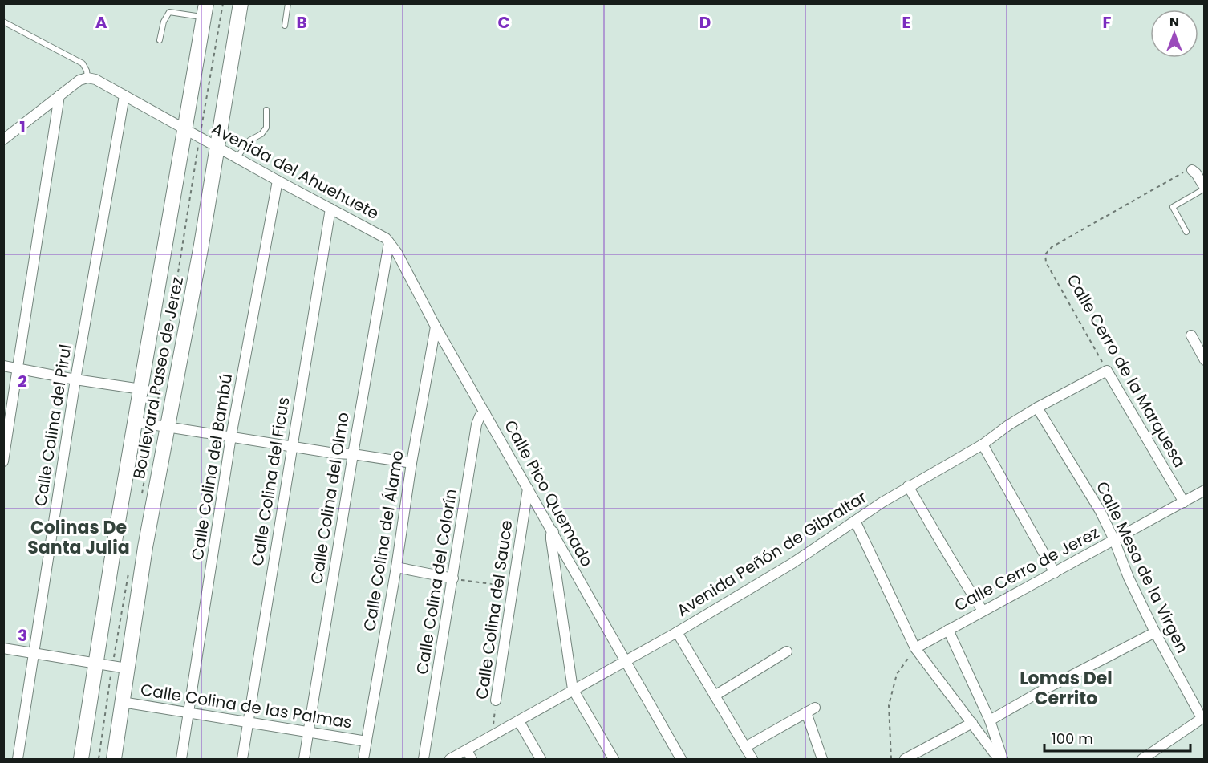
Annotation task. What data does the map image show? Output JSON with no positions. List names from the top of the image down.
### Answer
{
  "streets": {
    "main road": ["Boulevard Paseo de Jerez"],
    "street": [
      "Avenida del Ahuehuete",
      "Calle Cerro de la Marquesa",
      "Calle Colina del Pirul",
      "Calle Colina del Bambú",
      "Calle Colina del Ficus",
      "Calle Pico Quemado",
      "Calle Colina del Olmo",
      "Calle Colina del Álamo",
      "Avenida Peñón de Gibraltar",
      "Calle Mesa de la Virgen",
      "Calle Cerro de Jerez",
      "Calle Colina del Colorín",
      "Calle Colina del Sauce",
      "Calle Colina de las Palmas"
    ]
  },
  "crossings": [
    ["Avenida del Ahuehuete", "Boulevard Paseo de Jerez"],
    ["Avenida del Ahuehuete", "Calle Colina del Pirul"],
    ["Avenida del Ahuehuete", "Calle Colina del Bambú"],
    ["Avenida del Ahuehuete", "Calle Colina del Ficus"],
    ["Avenida del Ahuehuete", "Calle Pico Quemado"],
    ["Avenida del Ahuehuete", "Calle Colina del Olmo"],
    ["Calle Cerro de la Marquesa", "Avenida Peñón de Gibraltar"],
    ["Calle Cerro de la Marquesa", "Calle Cerro de Jerez"],
    ["Boulevard Paseo de Jerez", "Calle Colina de las Palmas"],
    ["Calle Colina del Pirul", "Calle Colina de las Palmas"],
    ["Calle Colina del Bambú", "Calle Colina de las Palmas"],
    ["Calle Colina del Ficus", "Calle Colina de las Palmas"],
    ["Calle Pico Quemado", "Calle Colina del Olmo"],
    ["Calle Pico Quemado", "Calle Colina del Álamo"],
    ["Calle Pico Quemado", "Avenida Peñón de Gibraltar"],
    ["Calle Pico Quemado", "Calle Colina del Colorín"],
    ["Calle Pico Quemado", "Calle Colina del Sauce"],
    ["Calle Colina del Olmo", "Calle Colina de las Palmas"],
    ["Calle Colina del Álamo", "Calle Colina de las Palmas"],
    ["Avenida Peñón de Gibraltar", "Calle Mesa de la Virgen"],
    ["Avenida Peñón de Gibraltar", "Calle Colina del Sauce"],
    ["Calle Mesa de la Virgen", "Calle Cerro de Jerez"]
  ],
  "districts": ["Colinas De Santa Julia", "Lomas Del Cerrito"],
  "scale_bar": "100 m",
  "north": "top",
  "grid": {
    "columns": [
      "A",
      "B",
      "C",
      "D",
      "E",
      "F"
    ],
    "rows": ["1", "2", "3"]
  }
}
